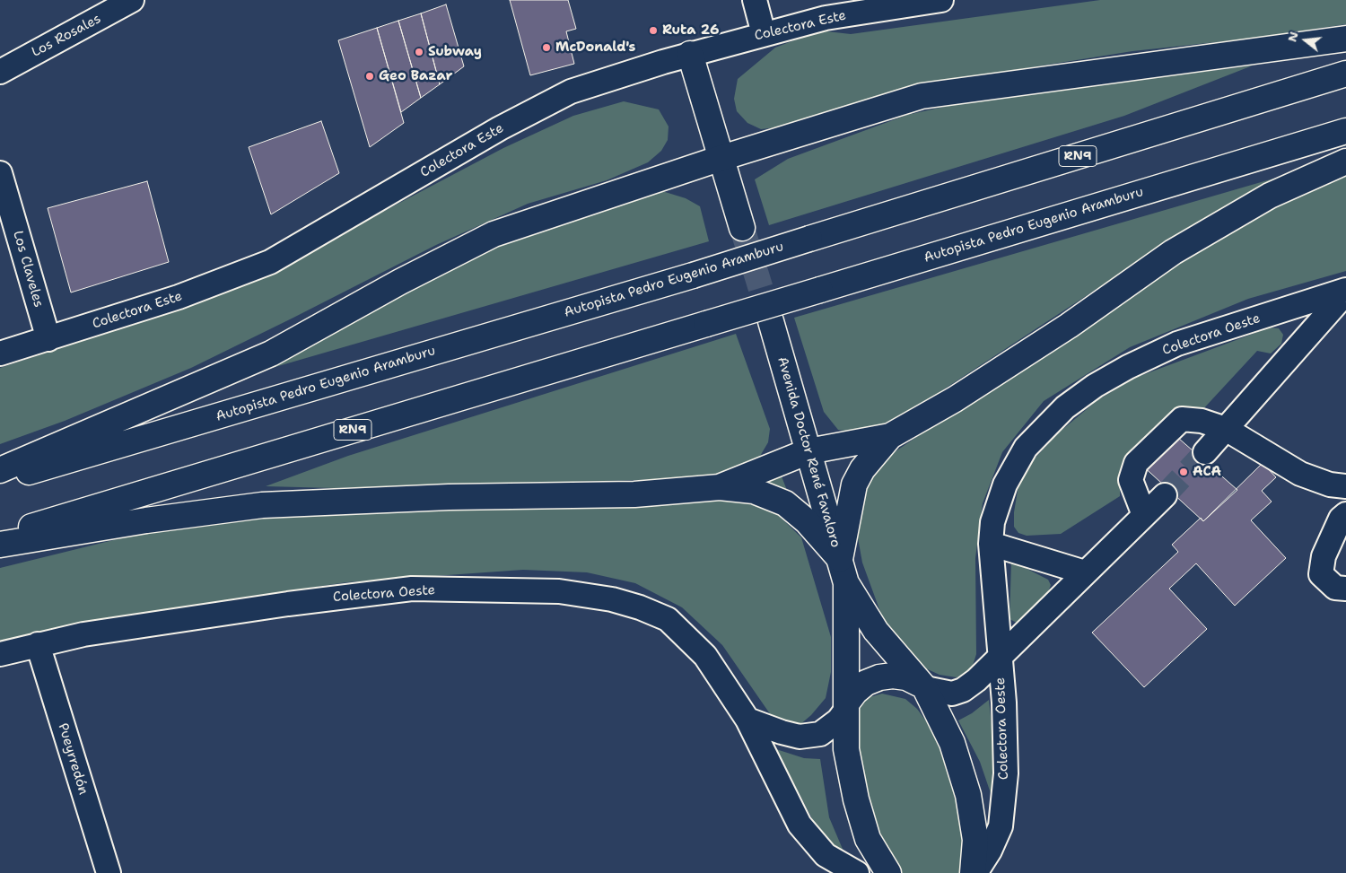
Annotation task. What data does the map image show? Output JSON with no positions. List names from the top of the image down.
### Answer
{
  "streets": {
    "main road": ["RN9", "Autopista Pedro Eugenio Aramburu", "Avenida Doctor René Favaloro"],
    "street": [
      "Colectora Este",
      "Los Rosales",
      "Los Claveles",
      "Colectora Oeste",
      "Pueyrredón"
    ]
  },
  "crossings": [
    ["Colectora Este", "Los Claveles"],
    ["Colectora Oeste", "Avenida Doctor René Favaloro"],
    ["Colectora Oeste", "Pueyrredón"]
  ],
  "places": [
    "Ruta 26",
    "McDonald's",
    "Subway",
    "Geo Bazar",
    "ACA"
  ],
  "north": "left"
}
